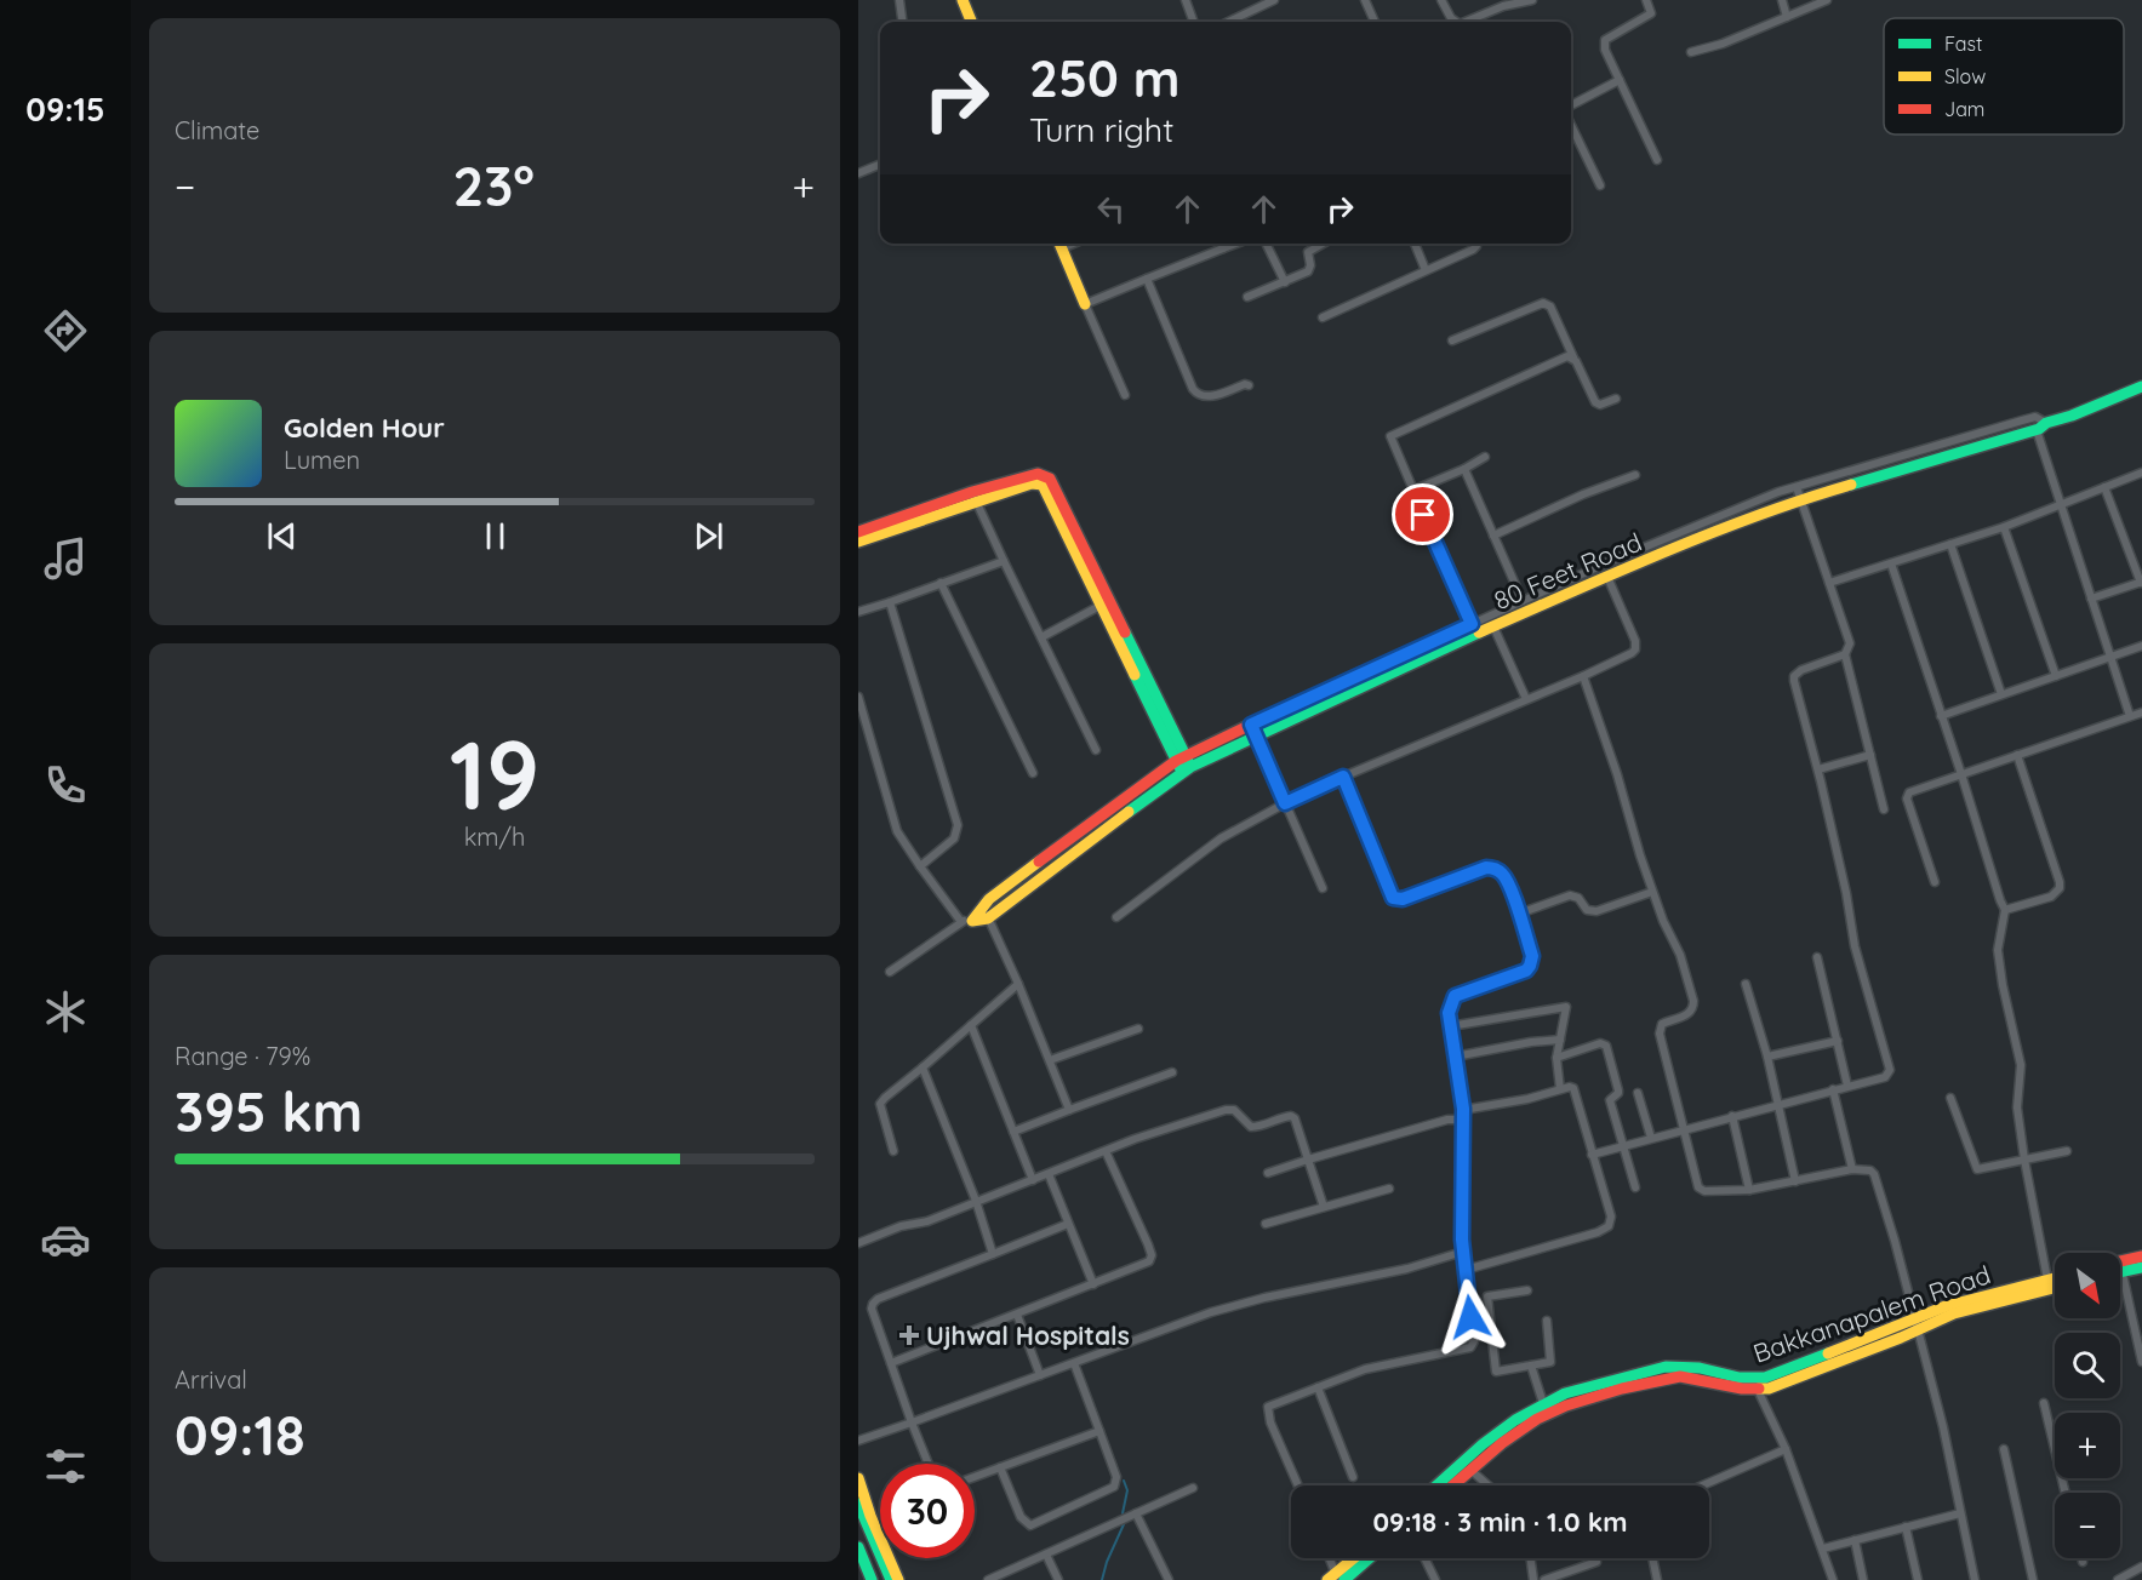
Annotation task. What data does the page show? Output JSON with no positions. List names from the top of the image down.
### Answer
{
  "streets": {
    "street": ["80 Feet Road", "Bakkanapalem Road"]
  },
  "places": {
    "health": ["Ujhwal Hospitals"]
  },
  "legend": ["Fast", "Slow", "Jam"],
  "north": "bottom right",
  "page": {
    "tabs": "09:15",
    "tile": [
      "Climate",
      ["19", "km/h"],
      ["Range · 79%", "395 km"],
      ["Arrival", "09:18"]
    ],
    "turn": ["250 m", "Turn right"],
    "heat": ["−", "23°", "+"],
    "song": ["Golden Hour", "Lumen"],
    "map_buttons": ["+", "−"],
    "limit": "30",
    "trip": "09:18 · 3 min · 1.0 km"
  }
}
